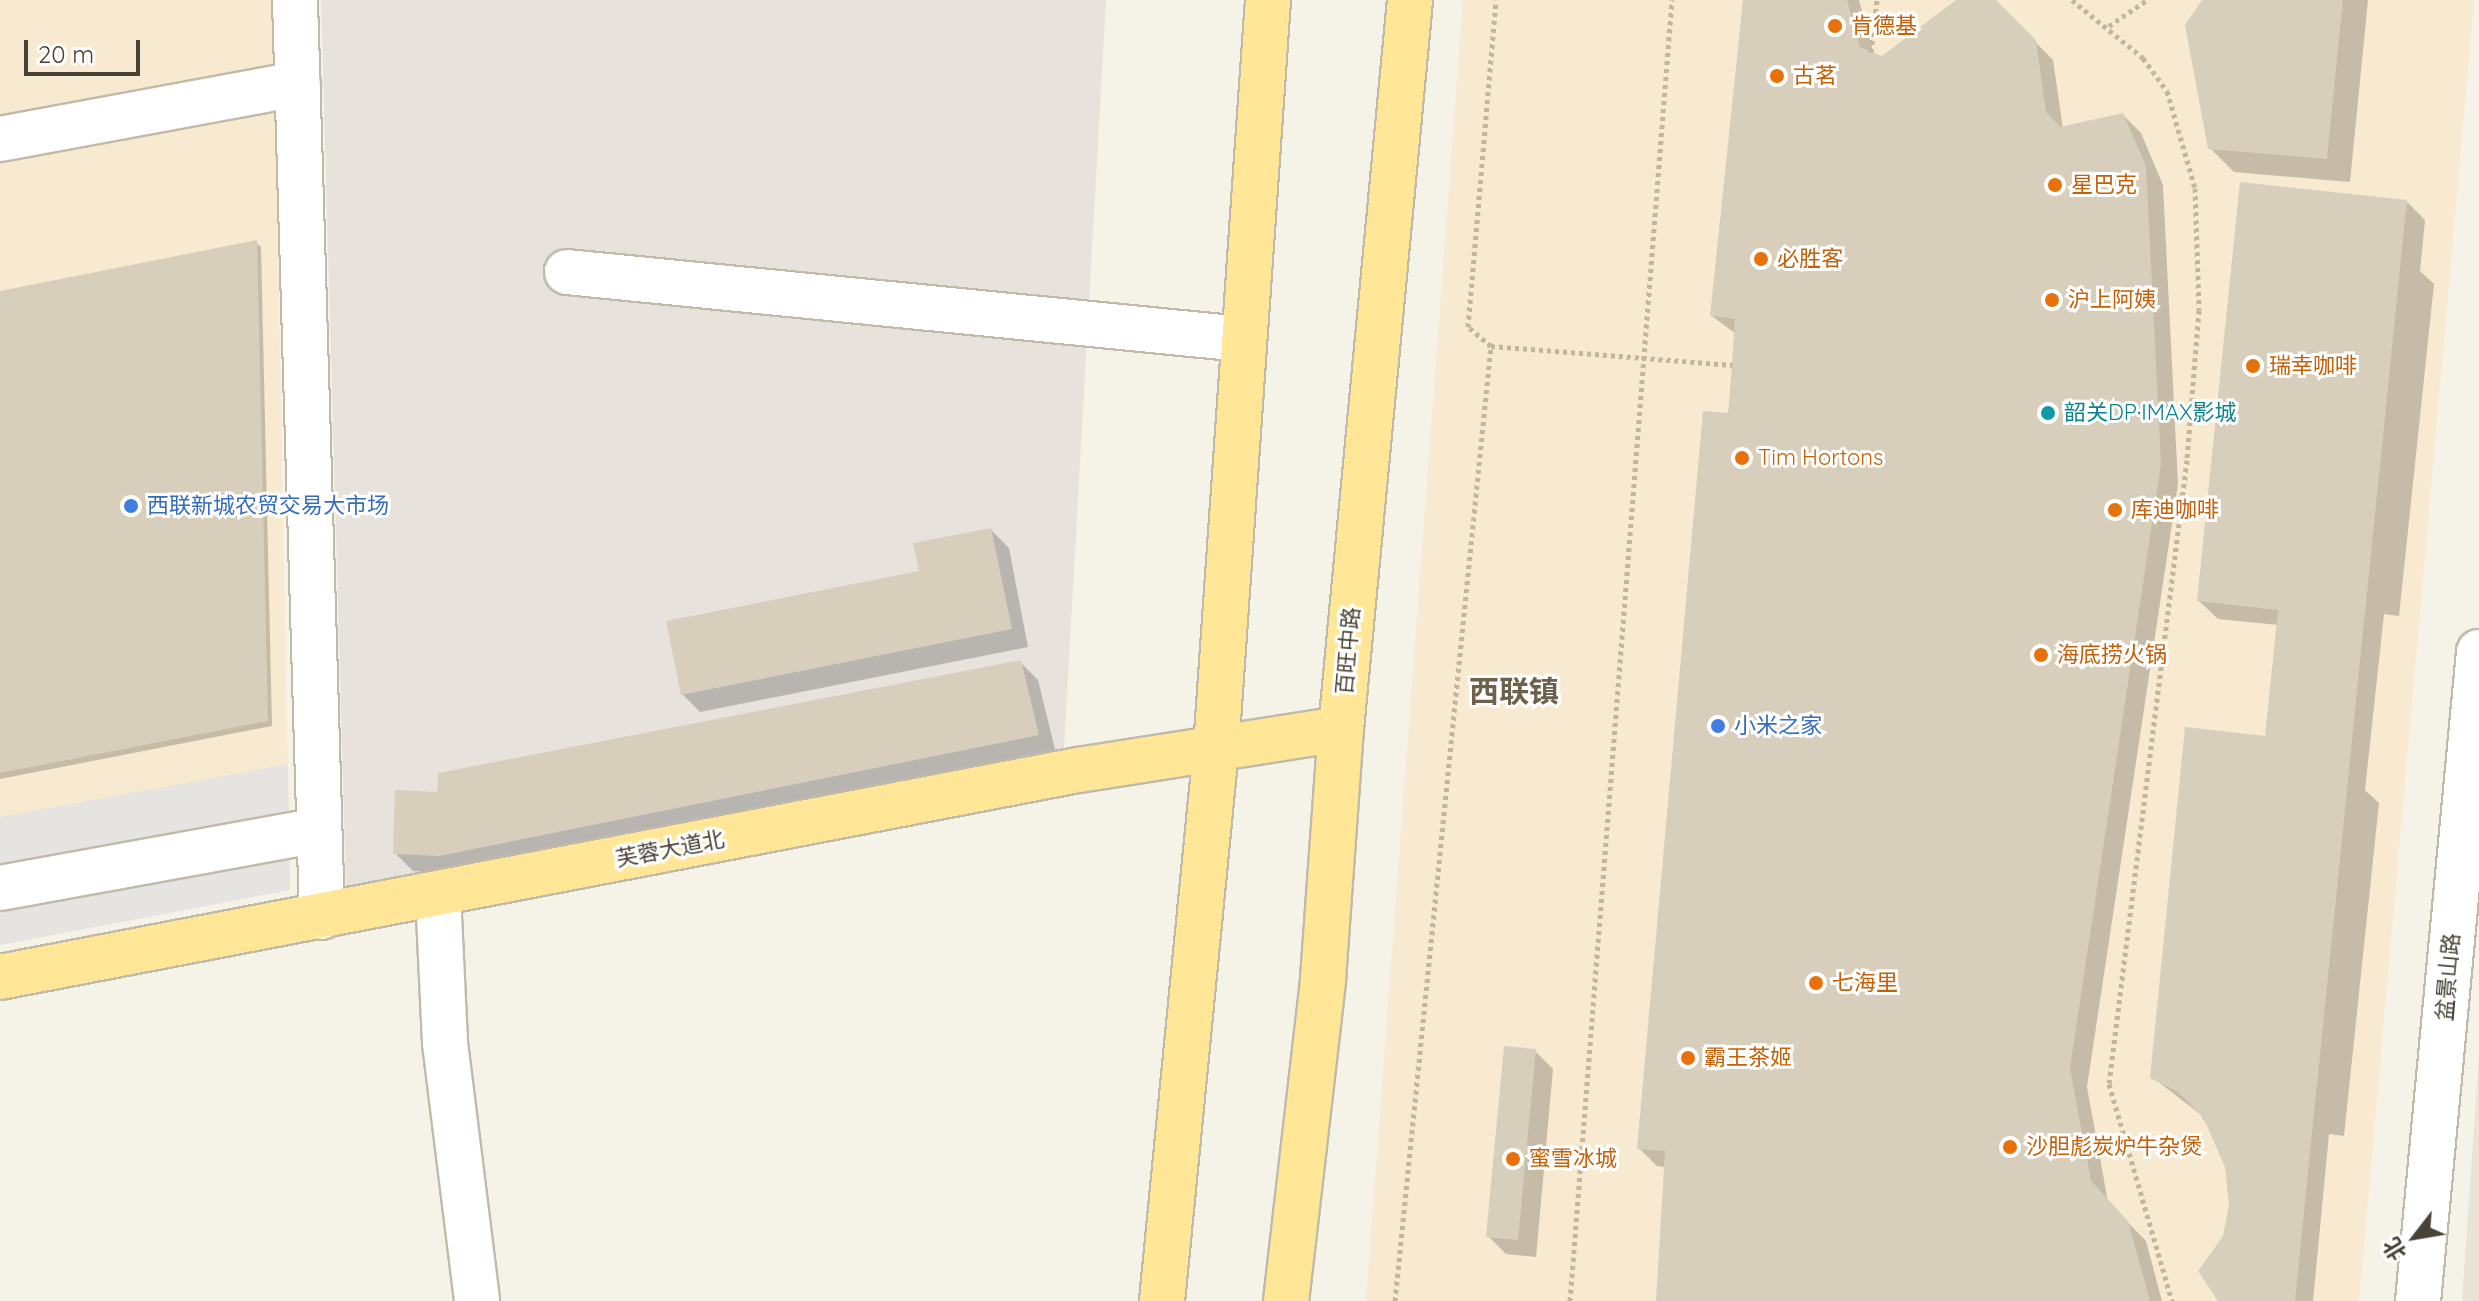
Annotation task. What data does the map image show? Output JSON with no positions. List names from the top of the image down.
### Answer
{
  "streets": {
    "main road": ["百旺中路", "芙蓉大道北"],
    "street": ["盆景山路"]
  },
  "crossings": [
    ["百旺中路", "芙蓉大道北"]
  ],
  "districts": ["西联镇"],
  "places": [
    "肯德基",
    "古茗",
    "星巴克",
    "必胜客",
    "沪上阿姨",
    "瑞幸咖啡",
    "韶关DP·IMAX影城",
    "Tim Hortons",
    "西联新城农贸交易大市场",
    "库迪咖啡",
    "海底捞火锅",
    "小米之家",
    "七海里",
    "霸王茶姬",
    "沙胆彪炭炉牛杂煲",
    "蜜雪冰城"
  ],
  "scale_bar": "20 m",
  "north": "bottom left"
}
